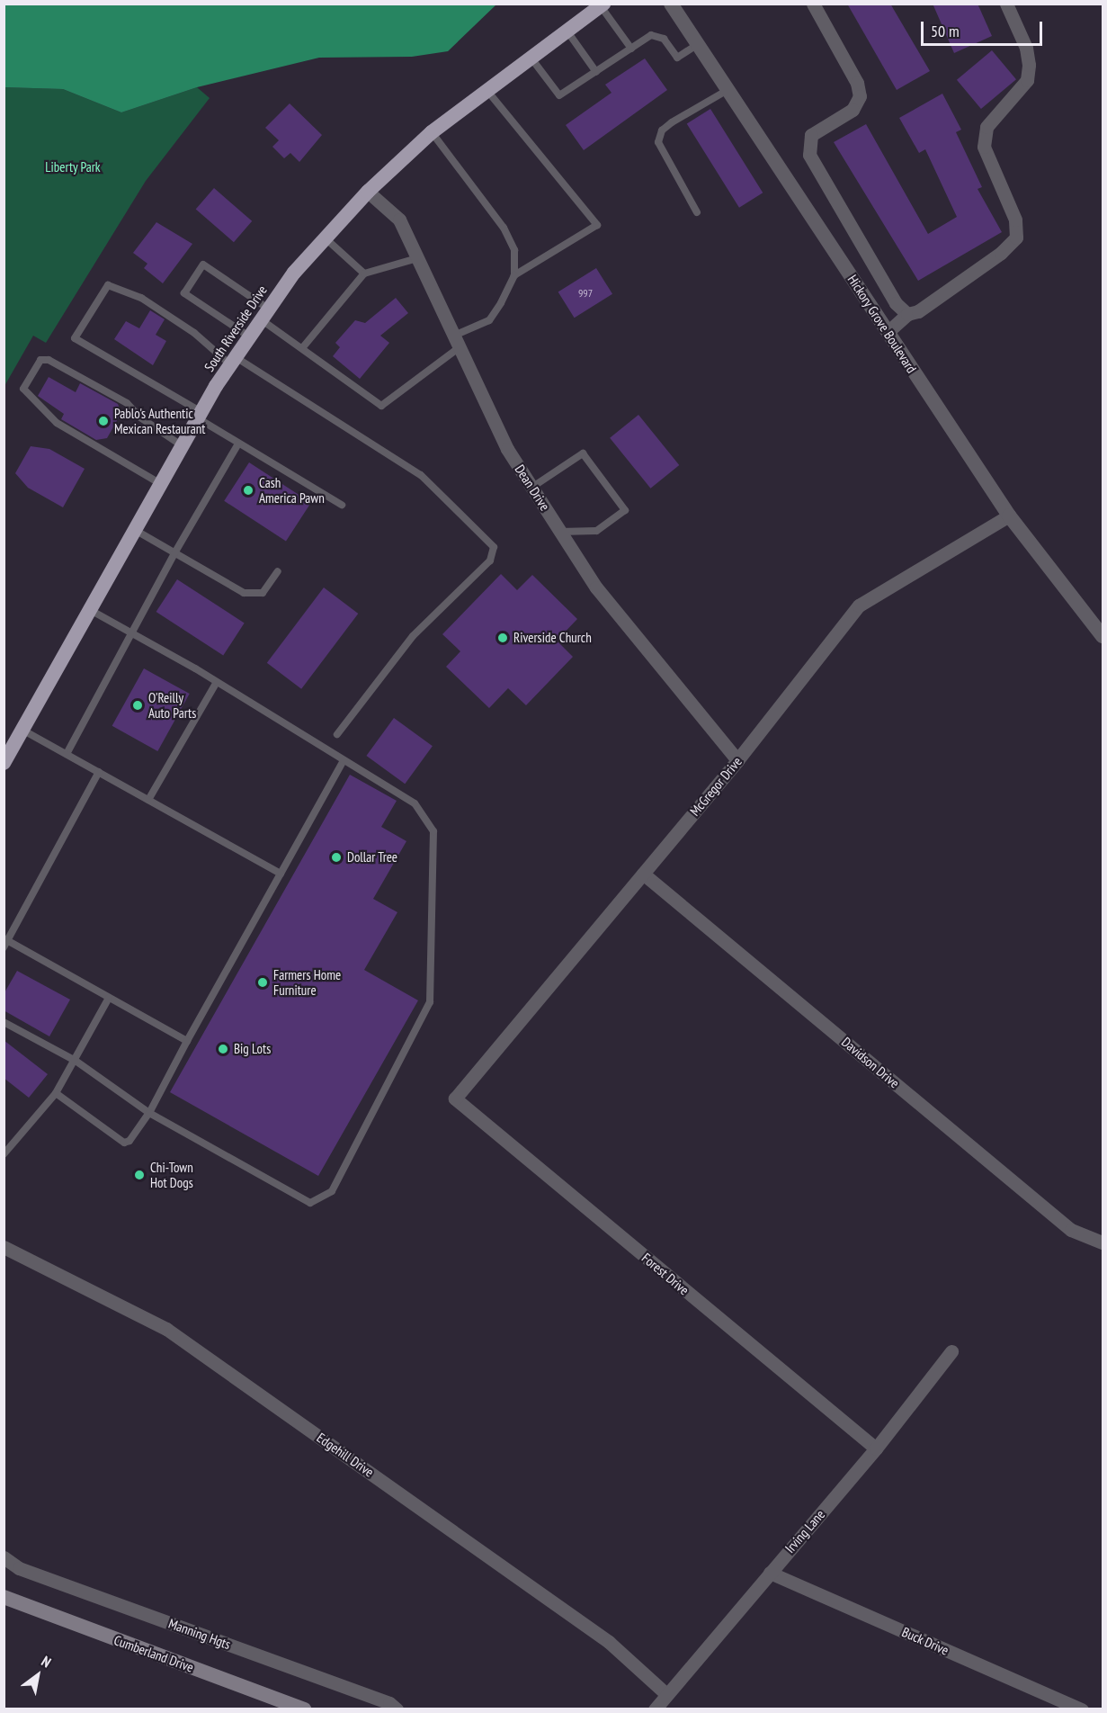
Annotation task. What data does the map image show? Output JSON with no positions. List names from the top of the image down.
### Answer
{
  "streets": {
    "highway": ["South Riverside Drive"],
    "main road": ["Cumberland Drive"],
    "street": [
      "Hickory Grove Boulevard",
      "Dean Drive",
      "McGregor Drive",
      "Davidson Drive",
      "Forest Drive",
      "Edgehill Drive",
      "Irving Lane",
      "Manning Hgts",
      "Buck Drive"
    ]
  },
  "crossings": [
    ["Hickory Grove Boulevard", "McGregor Drive"],
    ["South Riverside Drive", "Dean Drive"],
    ["Dean Drive", "McGregor Drive"],
    ["McGregor Drive", "Davidson Drive"],
    ["McGregor Drive", "Forest Drive"],
    ["Forest Drive", "Irving Lane"],
    ["Edgehill Drive", "Irving Lane"],
    ["Irving Lane", "Buck Drive"]
  ],
  "parks": ["Liberty Park"],
  "places": [
    "Pablo's Authentic Mexican Restaurant",
    "Cash America Pawn",
    "Riverside Church",
    "O'Reilly Auto Parts",
    "Dollar Tree",
    "Farmers Home Furniture",
    "Big Lots",
    "Chi-Town Hot Dogs"
  ],
  "house_numbers": ["997"],
  "scale_bar": "50 m",
  "north": "top right"
}
